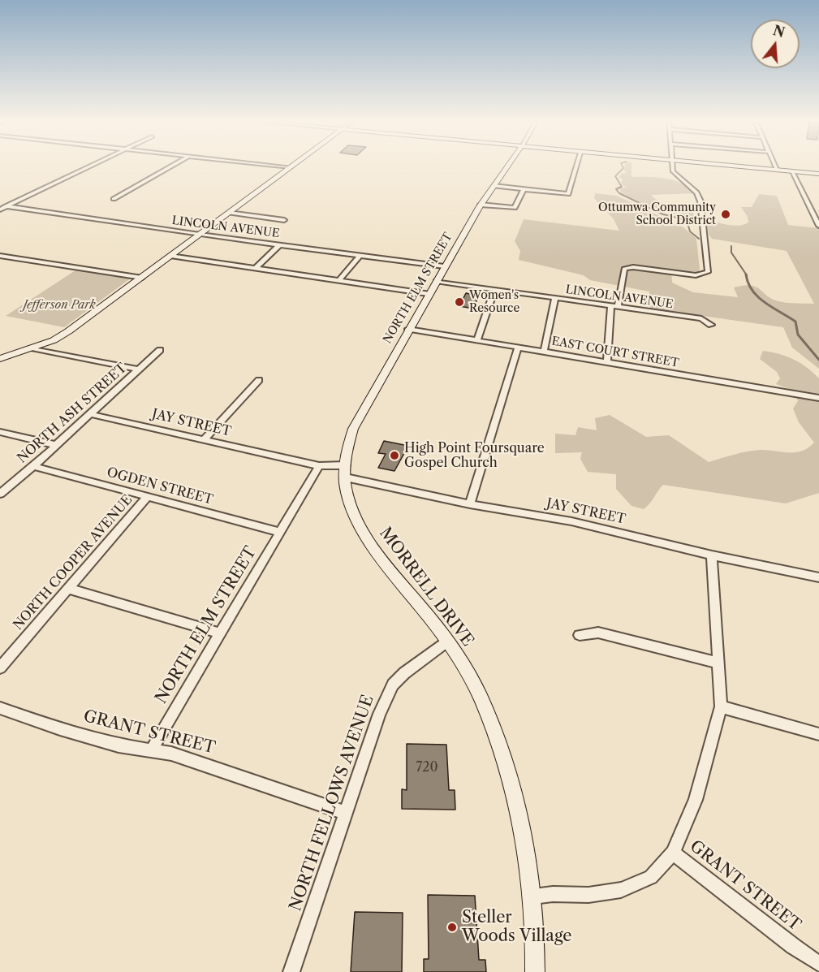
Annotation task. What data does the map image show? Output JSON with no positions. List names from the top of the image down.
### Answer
{
  "streets": {
    "main road": ["NORTH ELM STREET", "MORRELL DRIVE"],
    "street": [
      "LINCOLN AVENUE",
      "EAST COURT STREET",
      "NORTH ASH STREET",
      "JAY STREET",
      "OGDEN STREET",
      "NORTH COOPER AVENUE",
      "GRANT STREET",
      "NORTH FELLOWS AVENUE"
    ]
  },
  "crossings": [
    ["LINCOLN AVENUE", "NORTH ELM STREET"],
    ["NORTH ELM STREET", "EAST COURT STREET"],
    ["NORTH ELM STREET", "JAY STREET"],
    ["NORTH ELM STREET", "OGDEN STREET"],
    ["NORTH ELM STREET", "MORRELL DRIVE"],
    ["NORTH ELM STREET", "GRANT STREET"],
    ["NORTH ASH STREET", "JAY STREET"],
    ["NORTH ASH STREET", "OGDEN STREET"],
    ["JAY STREET", "MORRELL DRIVE"],
    ["OGDEN STREET", "NORTH COOPER AVENUE"],
    ["MORRELL DRIVE", "NORTH FELLOWS AVENUE"],
    ["GRANT STREET", "NORTH FELLOWS AVENUE"]
  ],
  "parks": ["Jefferson Park"],
  "places": [
    "Ottumwa Community School District",
    "Women's Resource",
    "High Point Foursquare Gospel Church",
    "Steller Woods Village"
  ],
  "house_numbers": ["720"],
  "north": "top"
}
